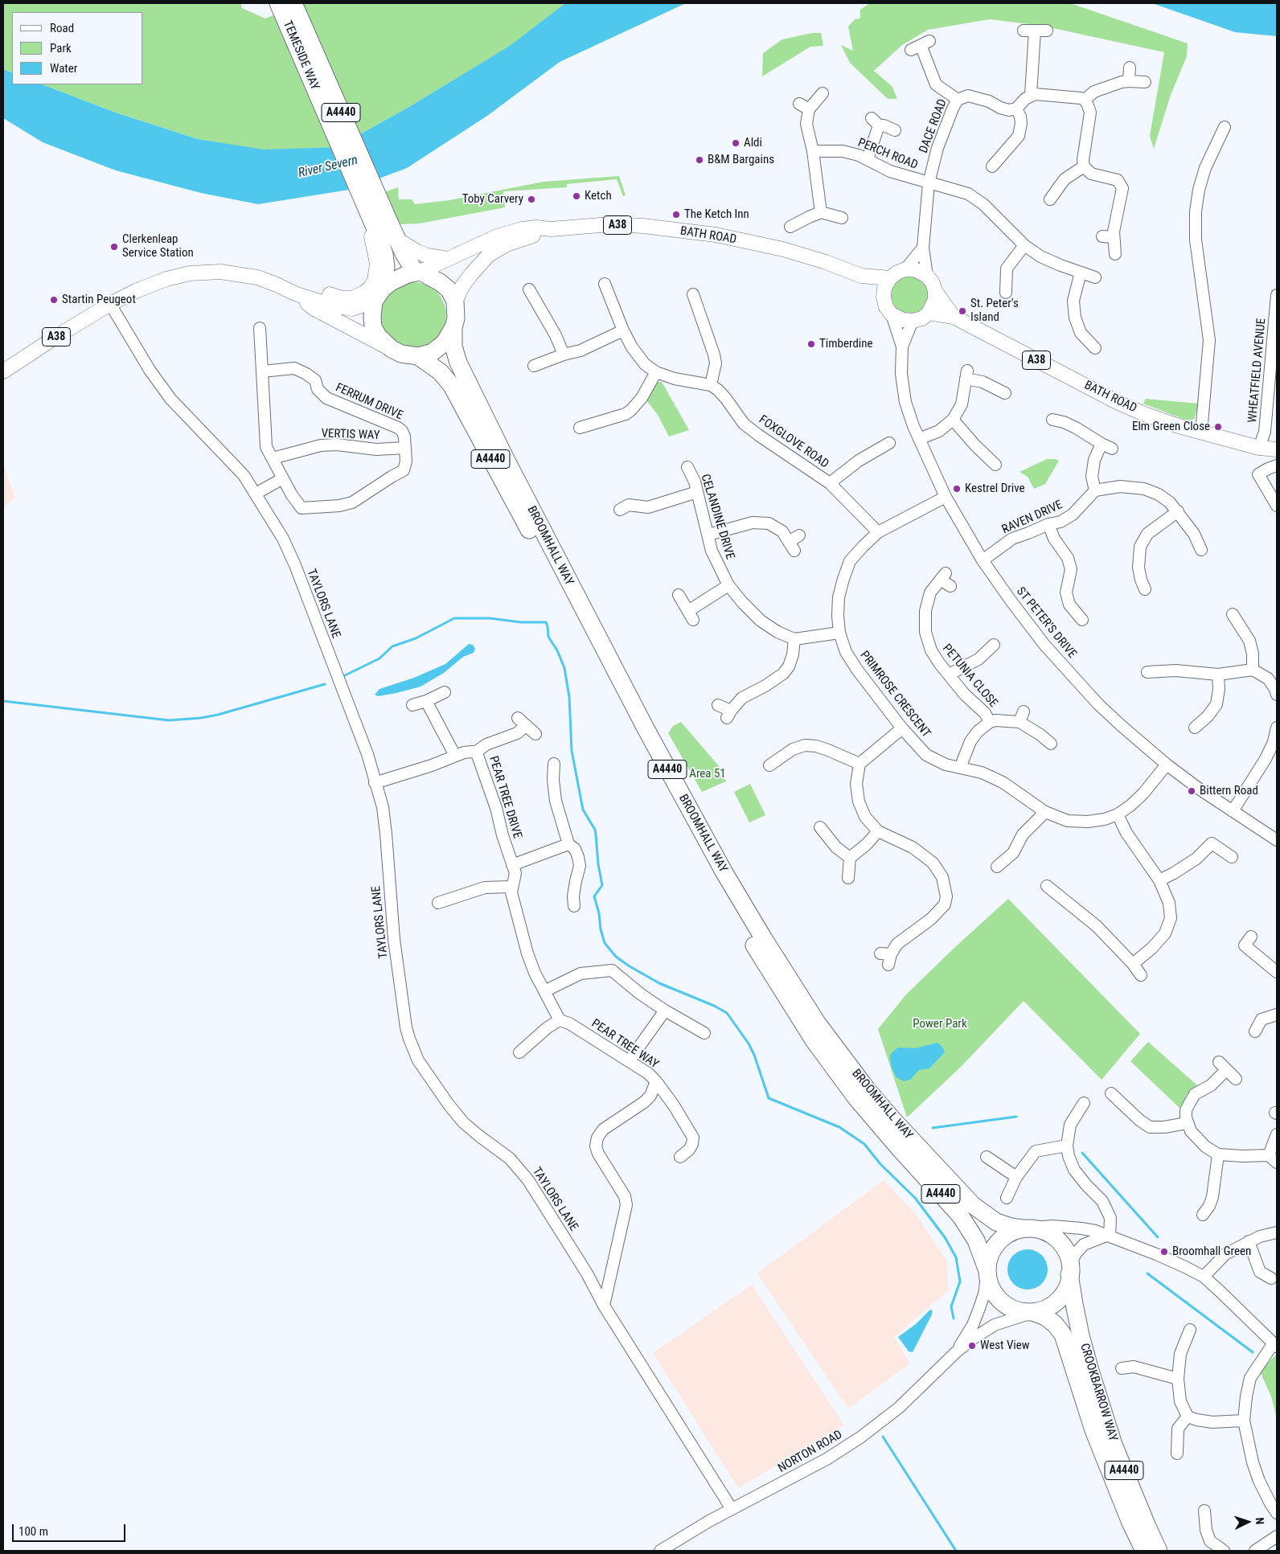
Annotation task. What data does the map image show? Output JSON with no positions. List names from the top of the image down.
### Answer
{
  "streets": {
    "highway": [
      "TEMESIDE WAY",
      "A4440",
      "BROOMHALL WAY",
      "CROOKBARROW WAY"
    ],
    "main road": ["A38", "BATH ROAD"],
    "street": [
      "DACE ROAD",
      "PERCH ROAD",
      "WHEATFIELD AVENUE",
      "FERRUM DRIVE",
      "VERTIS WAY",
      "FOXGLOVE ROAD",
      "CELANDINE DRIVE",
      "RAVEN DRIVE",
      "TAYLORS LANE",
      "ST PETER'S DRIVE",
      "PETUNIA CLOSE",
      "PRIMROSE CRESCENT",
      "PEAR TREE DRIVE",
      "PEAR TREE WAY",
      "NORTON ROAD"
    ]
  },
  "crossings": [
    ["TEMESIDE WAY", "A38"],
    ["TEMESIDE WAY", "BATH ROAD"],
    ["TEMESIDE WAY", "BROOMHALL WAY"],
    ["DACE ROAD", "PERCH ROAD"],
    ["DACE ROAD", "BATH ROAD"],
    ["DACE ROAD", "ST PETER'S DRIVE"],
    ["A38", "BATH ROAD"],
    ["A38", "BROOMHALL WAY"],
    ["A38", "TAYLORS LANE"],
    ["BATH ROAD", "WHEATFIELD AVENUE"],
    ["BATH ROAD", "BROOMHALL WAY"],
    ["BATH ROAD", "ST PETER'S DRIVE"],
    ["FERRUM DRIVE", "VERTIS WAY"],
    ["FOXGLOVE ROAD", "PRIMROSE CRESCENT"],
    ["RAVEN DRIVE", "ST PETER'S DRIVE"],
    ["BROOMHALL WAY", "CROOKBARROW WAY"],
    ["BROOMHALL WAY", "NORTON ROAD"],
    ["TAYLORS LANE", "PEAR TREE DRIVE"],
    ["TAYLORS LANE", "PEAR TREE WAY"],
    ["TAYLORS LANE", "NORTON ROAD"],
    ["ST PETER'S DRIVE", "PRIMROSE CRESCENT"],
    ["PEAR TREE DRIVE", "PEAR TREE WAY"],
    ["CROOKBARROW WAY", "NORTON ROAD"]
  ],
  "water": ["River Severn"],
  "parks": ["Area 51", "Power Park"],
  "places": [
    "Aldi",
    "B&M Bargains",
    "Ketch",
    "Toby Carvery",
    "The Ketch Inn",
    "Clerkenleap Service Station",
    "Startin Peugeot",
    "St. Peter's Island",
    "Timberdine",
    "Elm Green Close",
    "Kestrel Drive",
    "Bittern Road",
    "Broomhall Green",
    "West View"
  ],
  "legend": ["Road", "Park", "Water"],
  "scale_bar": "100 m",
  "north": "right"
}
